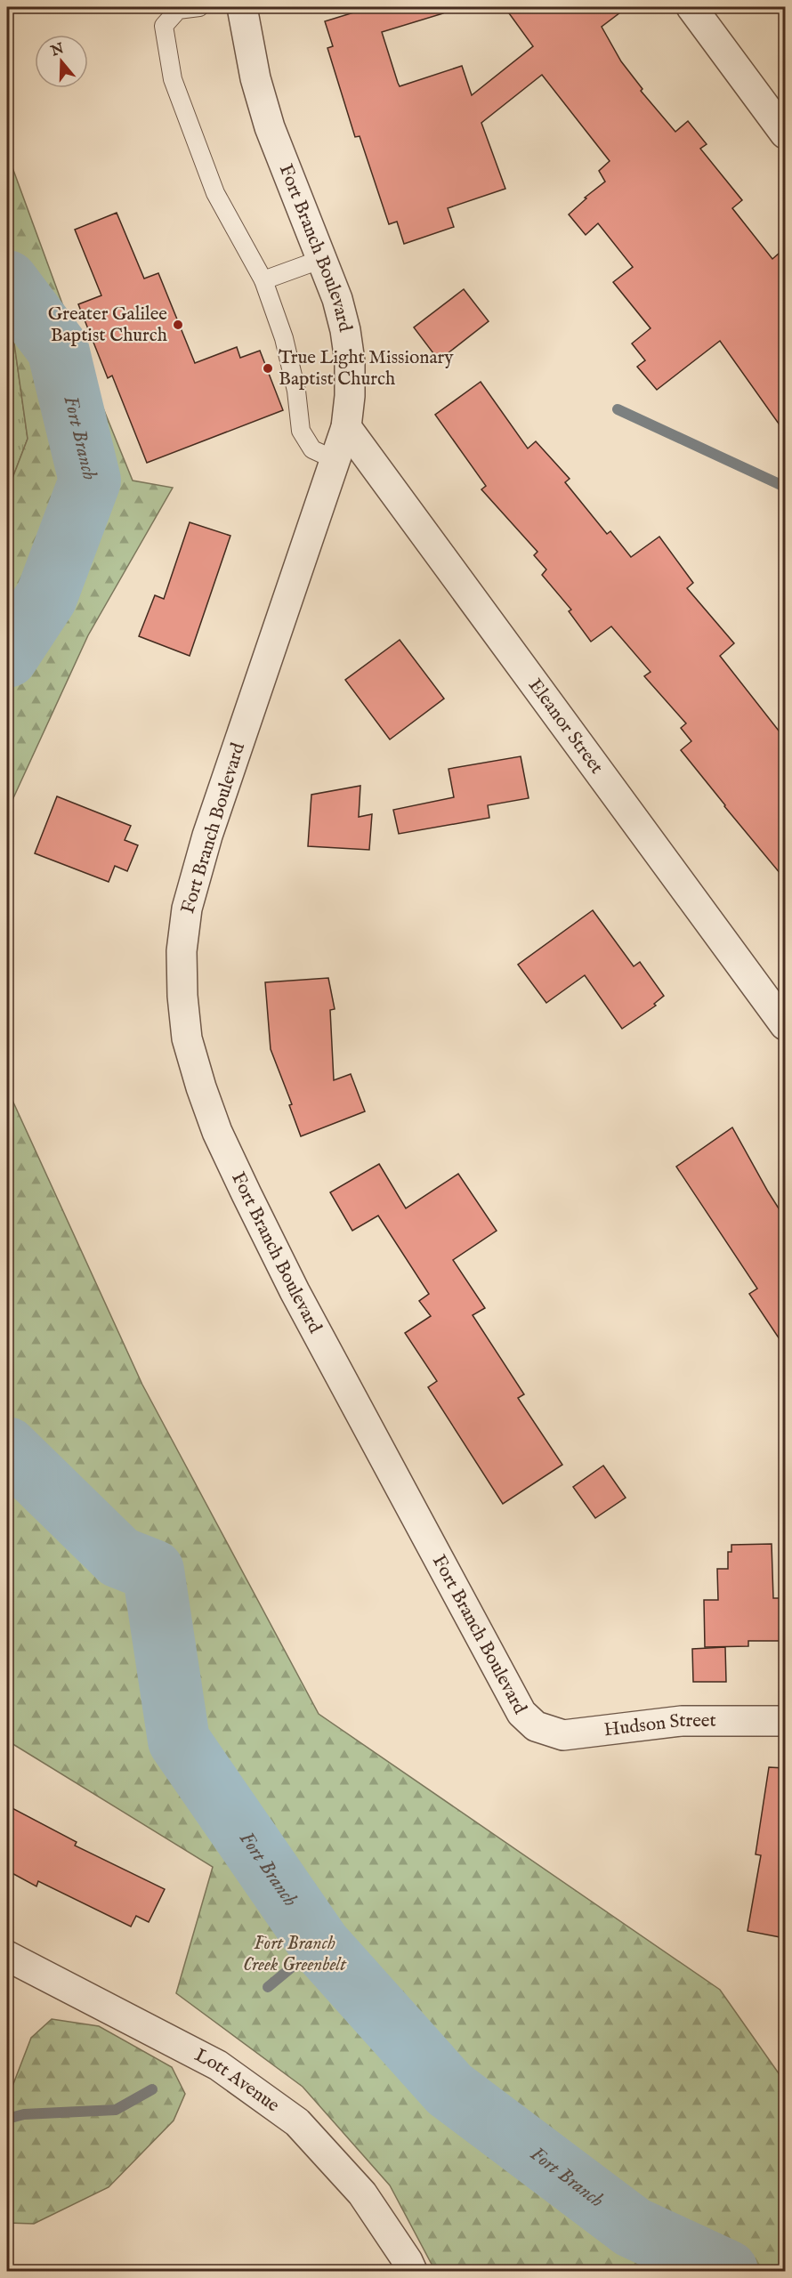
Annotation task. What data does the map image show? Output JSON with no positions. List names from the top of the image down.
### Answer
{
  "streets": {
    "street": [
      "Fort Branch Boulevard",
      "Eleanor Street",
      "Hudson Street",
      "Lott Avenue"
    ]
  },
  "crossings": [
    ["Fort Branch Boulevard", "Eleanor Street"],
    ["Fort Branch Boulevard", "Hudson Street"]
  ],
  "water": ["Fort Branch"],
  "parks": ["Fort Branch Creek Greenbelt"],
  "places": ["Greater Galilee Baptist Church", "True Light Missionary Baptist Church"],
  "north": "top"
}
